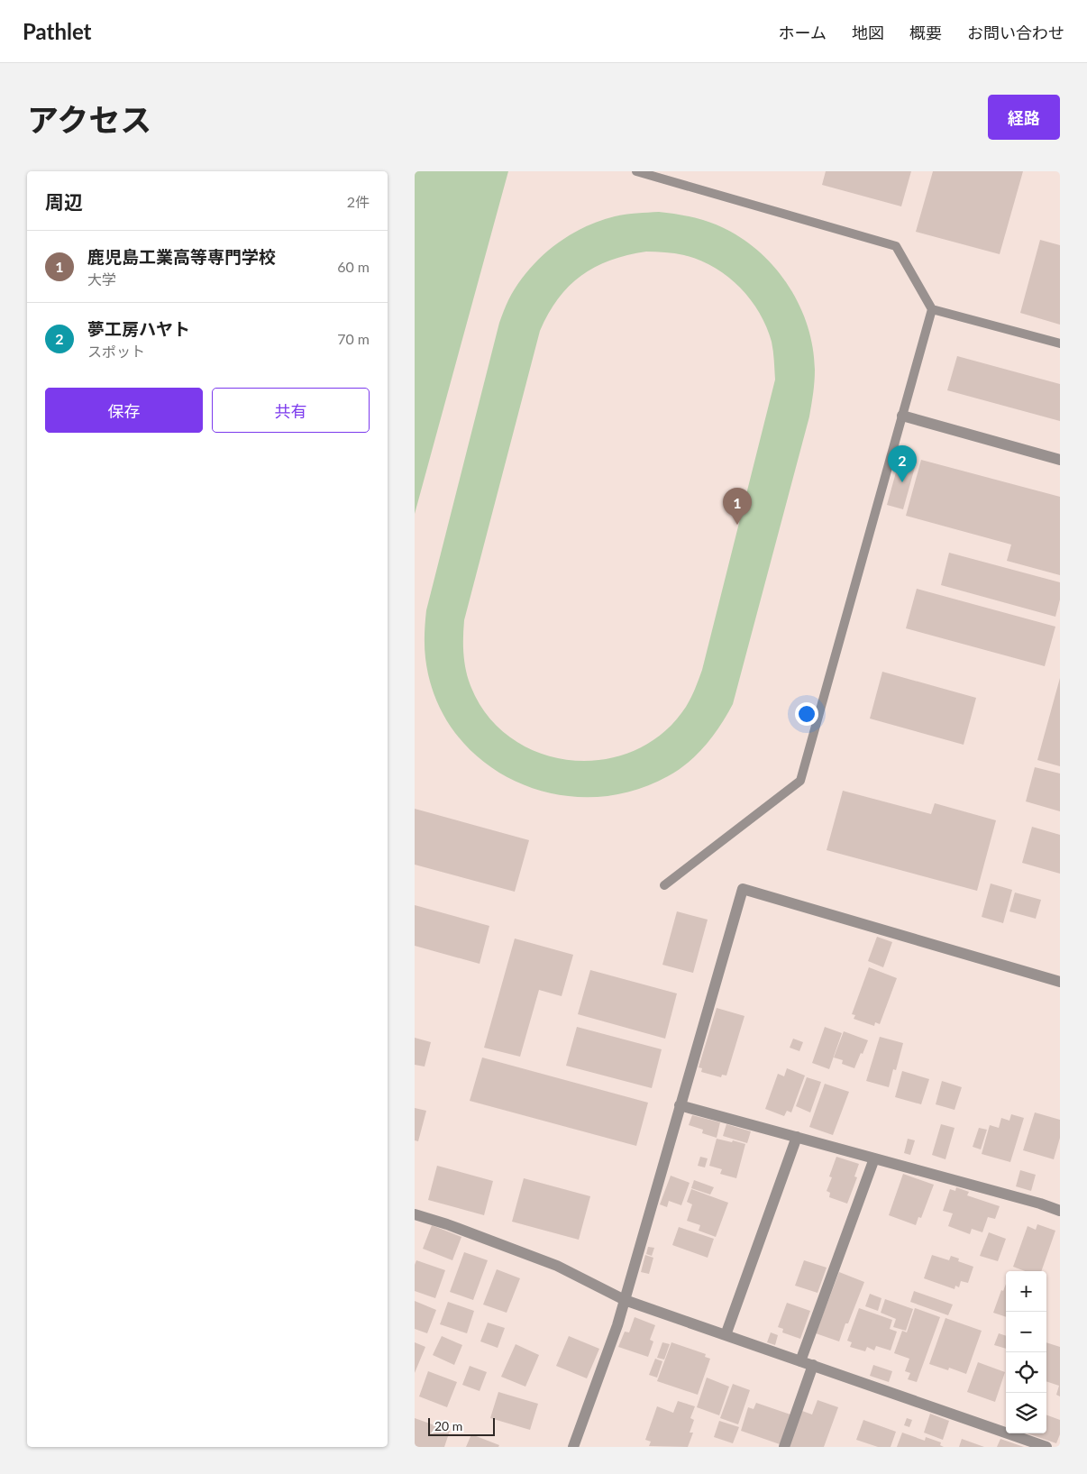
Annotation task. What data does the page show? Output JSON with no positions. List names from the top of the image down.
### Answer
{
  "scale_bar": "20 m",
  "page": {
    "header": "Pathlet",
    "nav": [
      "ホーム",
      "地図",
      "概要",
      "お問い合わせ"
    ],
    "title": "アクセス",
    "buttons": [
      "経路",
      ["保存", "共有"]
    ],
    "heading": ["周辺", "2件"],
    "list": [
      {
        "mark": "1",
        "name": "鹿児島工業高等専門学校",
        "note": "大学",
        "value": "60 m"
      },
      {
        "mark": "2",
        "name": "夢工房ハヤト",
        "note": "スポット",
        "value": "70 m"
      }
    ],
    "pins": ["2", "1"],
    "map_buttons": ["+", "−"],
    "scale": "20 m"
  }
}
